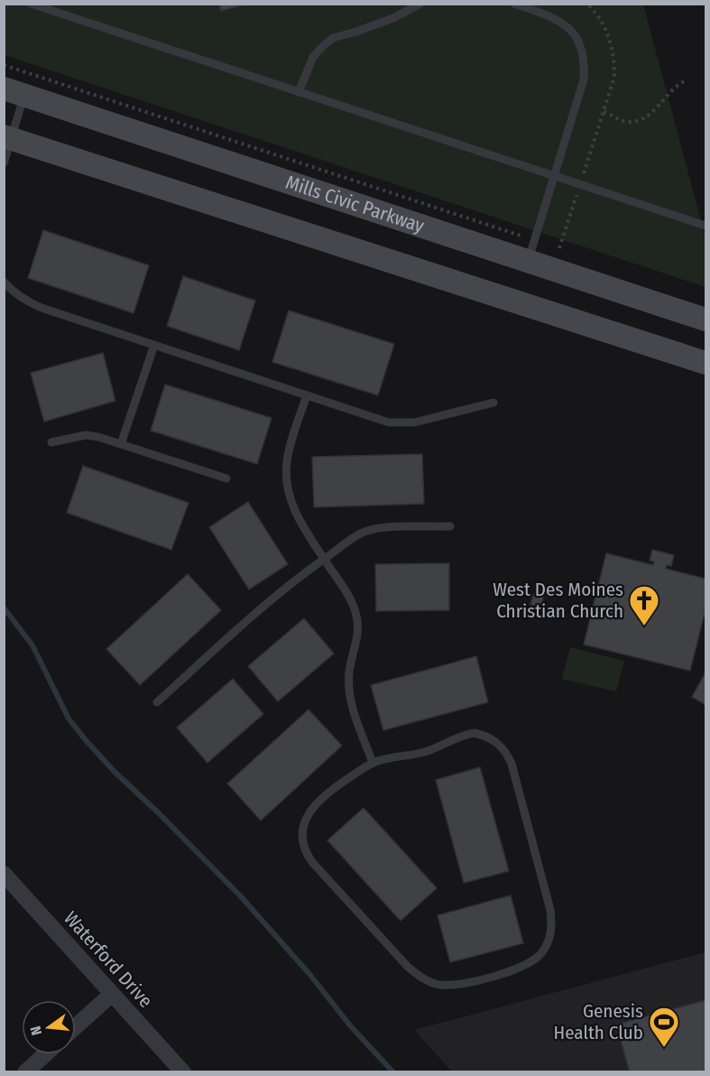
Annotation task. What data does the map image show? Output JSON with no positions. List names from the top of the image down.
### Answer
{
  "streets": {
    "main road": ["Mills Civic Parkway"],
    "street": ["Waterford Drive"]
  },
  "places": {
    "church": ["West Des Moines Christian Church"],
    "sports": ["Genesis Health Club"]
  },
  "north": "left"
}
